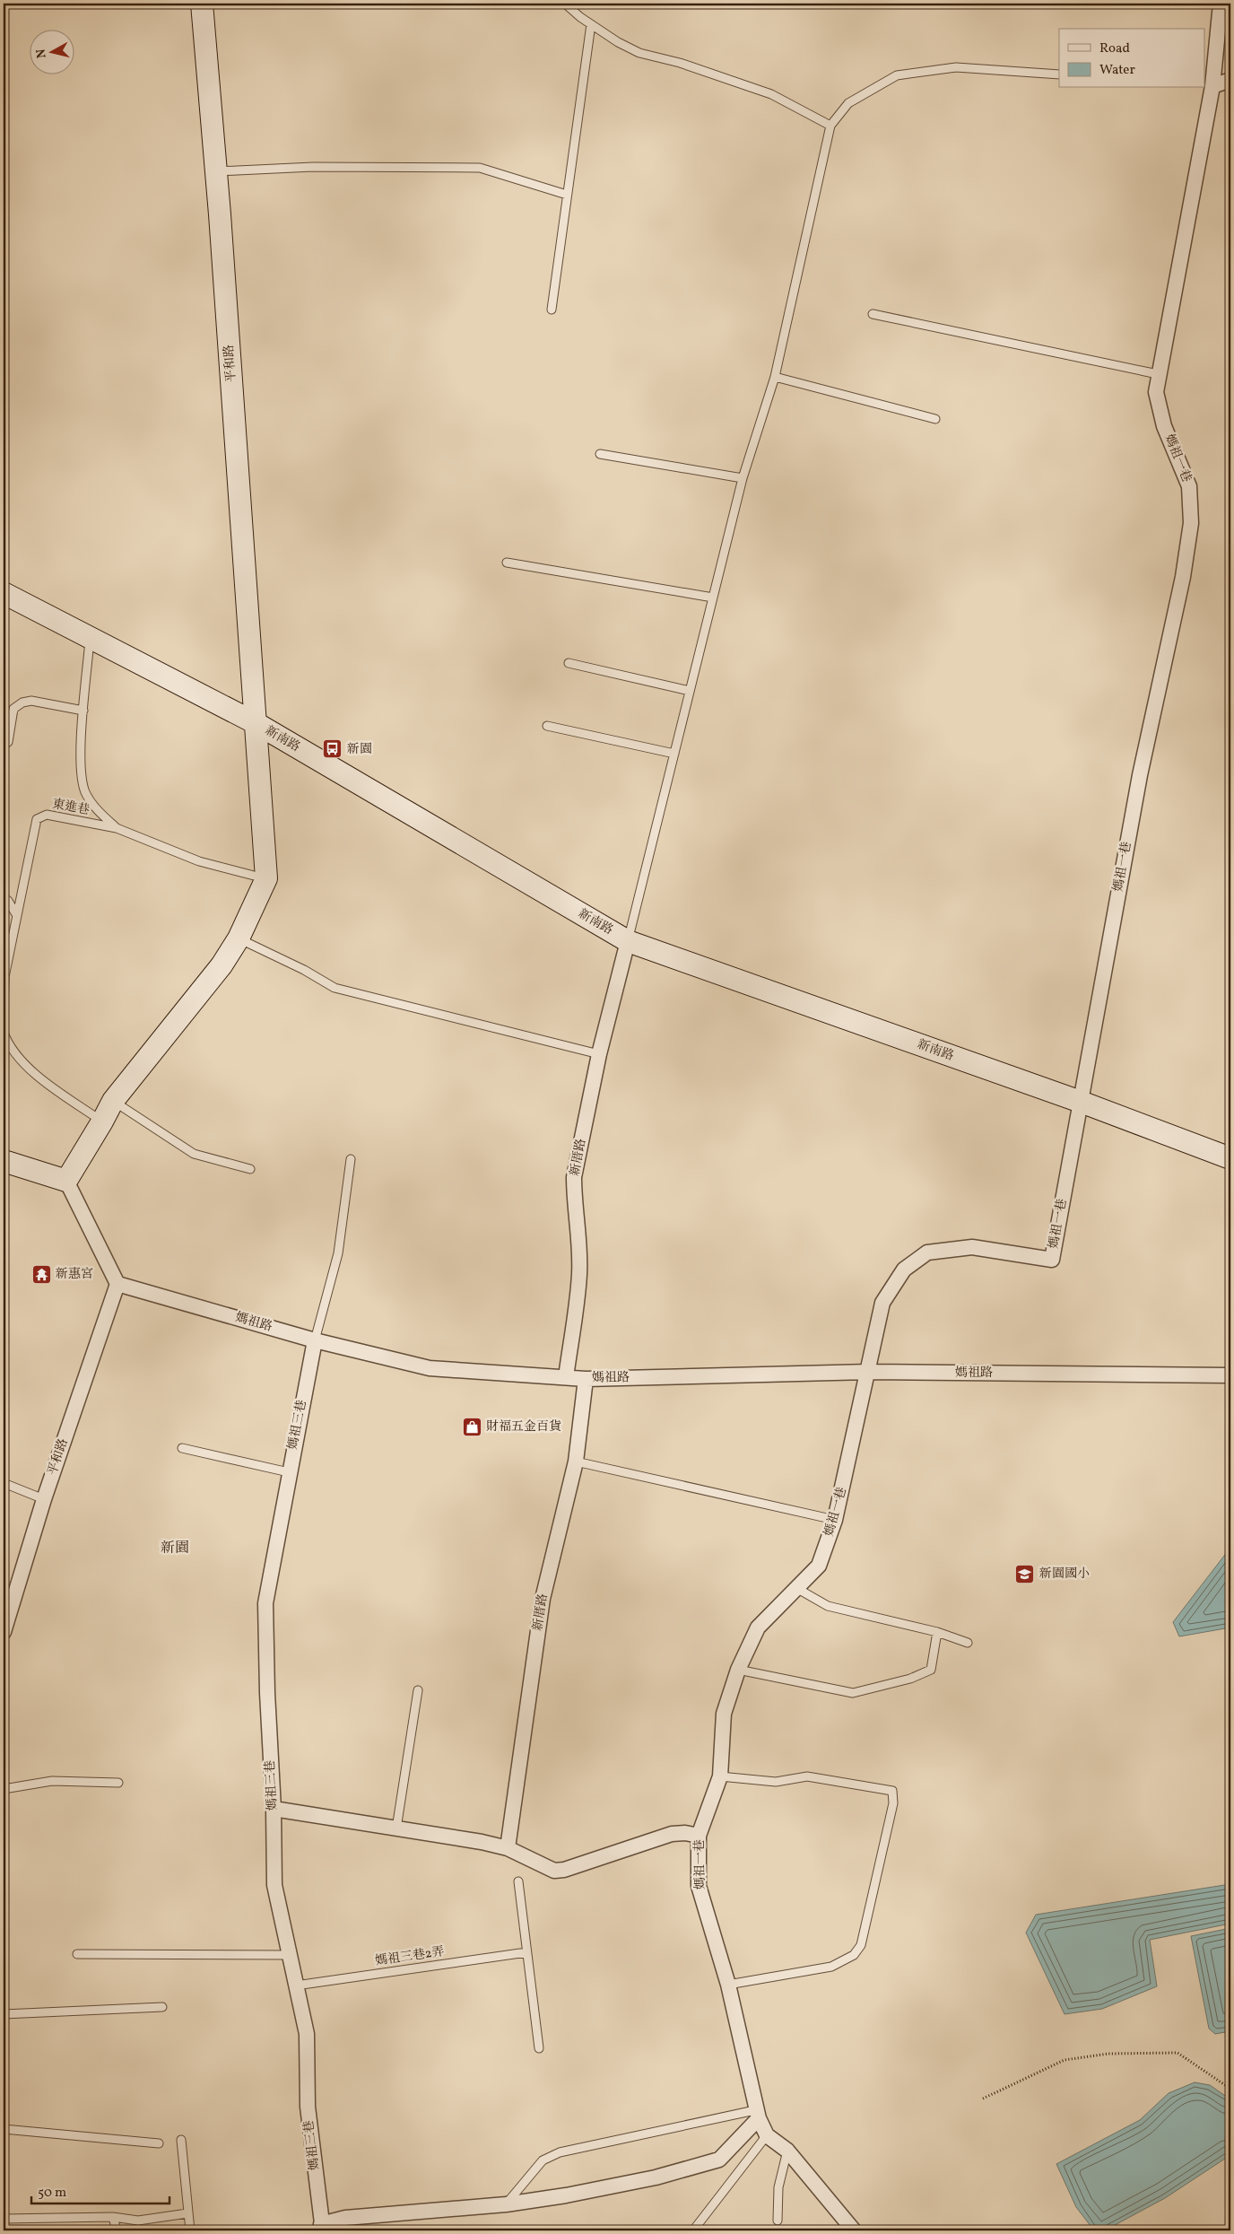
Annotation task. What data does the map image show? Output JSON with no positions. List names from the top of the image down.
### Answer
{
  "streets": {
    "street": [
      "平和路",
      "媽祖一巷",
      "新南路",
      "新厝路",
      "媽祖路",
      "媽祖三巷"
    ],
    "lane": ["東進巷", "媽祖三巷2弄"]
  },
  "crossings": [
    ["平和路", "新南路"],
    ["平和路", "東進巷"],
    ["平和路", "媽祖路"],
    ["媽祖一巷", "新南路"],
    ["媽祖一巷", "媽祖路"],
    ["新南路", "新厝路"],
    ["新厝路", "媽祖路"],
    ["媽祖路", "媽祖三巷"],
    ["媽祖三巷", "媽祖三巷2弄"]
  ],
  "districts": ["新園"],
  "places": {
    "bus stop": ["新園"],
    "temple": ["新惠宮"],
    "shop": ["財福五金百貨"],
    "school or university": ["新園國小"]
  },
  "legend": ["Road", "Water"],
  "scale_bar": "50 m",
  "north": "left"
}
